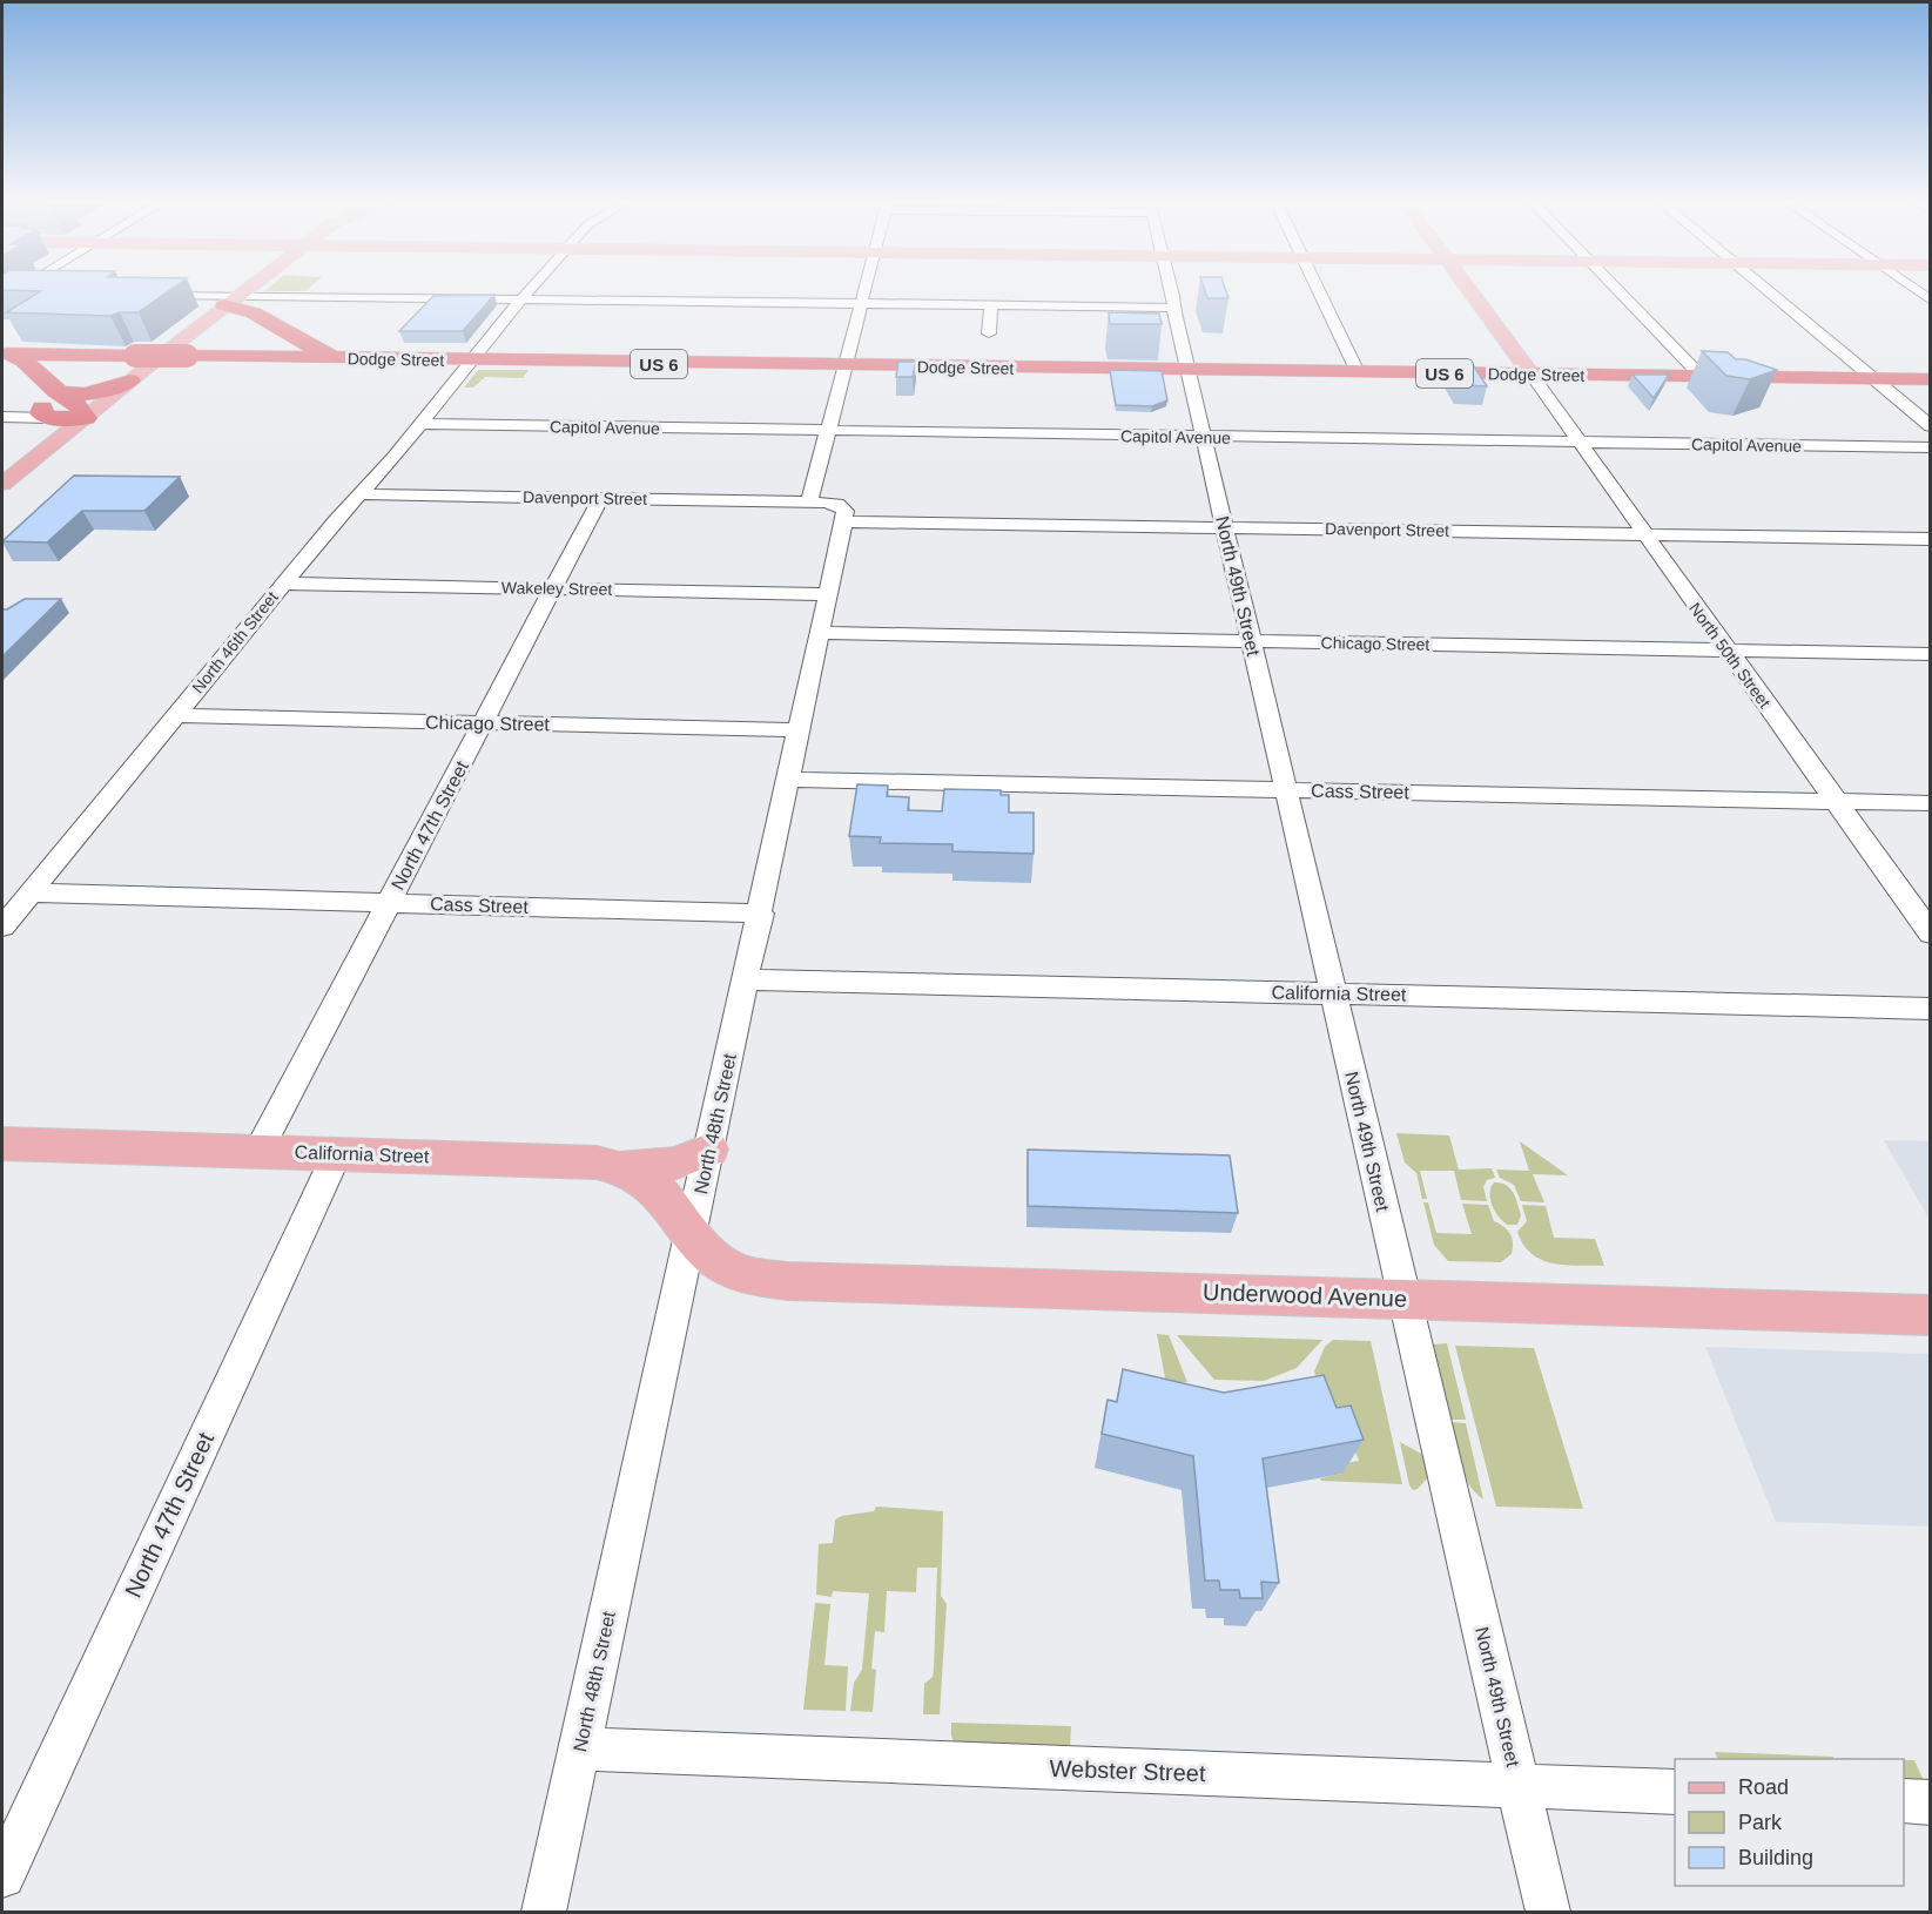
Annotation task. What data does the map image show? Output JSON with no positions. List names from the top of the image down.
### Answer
{
  "streets": {
    "highway": ["Dodge Street", "US 6"],
    "main road": ["California Street", "Underwood Avenue"],
    "street": [
      "Capitol Avenue",
      "Davenport Street",
      "North 49th Street",
      "Wakeley Street",
      "North 46th Street",
      "Chicago Street",
      "North 50th Street",
      "Cass Street",
      "North 47th Street",
      "North 48th Street",
      "Webster Street"
    ]
  },
  "crossings": [
    ["Dodge Street", "North 49th Street"],
    ["Dodge Street", "North 46th Street"],
    ["Dodge Street", "North 50th Street"],
    ["Capitol Avenue", "North 49th Street"],
    ["Capitol Avenue", "North 46th Street"],
    ["Capitol Avenue", "North 50th Street"],
    ["Davenport Street", "North 49th Street"],
    ["Davenport Street", "North 46th Street"],
    ["Davenport Street", "North 50th Street"],
    ["Davenport Street", "North 47th Street"],
    ["Davenport Street", "North 48th Street"],
    ["North 49th Street", "Chicago Street"],
    ["North 49th Street", "Cass Street"],
    ["North 49th Street", "California Street"],
    ["North 49th Street", "Underwood Avenue"],
    ["North 49th Street", "Webster Street"],
    ["Wakeley Street", "North 46th Street"],
    ["Wakeley Street", "North 47th Street"],
    ["Wakeley Street", "North 48th Street"],
    ["North 46th Street", "Chicago Street"],
    ["North 46th Street", "Cass Street"],
    ["Chicago Street", "North 50th Street"],
    ["Chicago Street", "North 47th Street"],
    ["Chicago Street", "North 48th Street"],
    ["North 50th Street", "Cass Street"],
    ["Cass Street", "North 47th Street"],
    ["Cass Street", "North 48th Street"],
    ["North 47th Street", "California Street"],
    ["California Street", "North 48th Street"],
    ["California Street", "Underwood Avenue"],
    ["North 48th Street", "Underwood Avenue"],
    ["North 48th Street", "Webster Street"]
  ],
  "legend": ["Road", "Park", "Building"]
}
